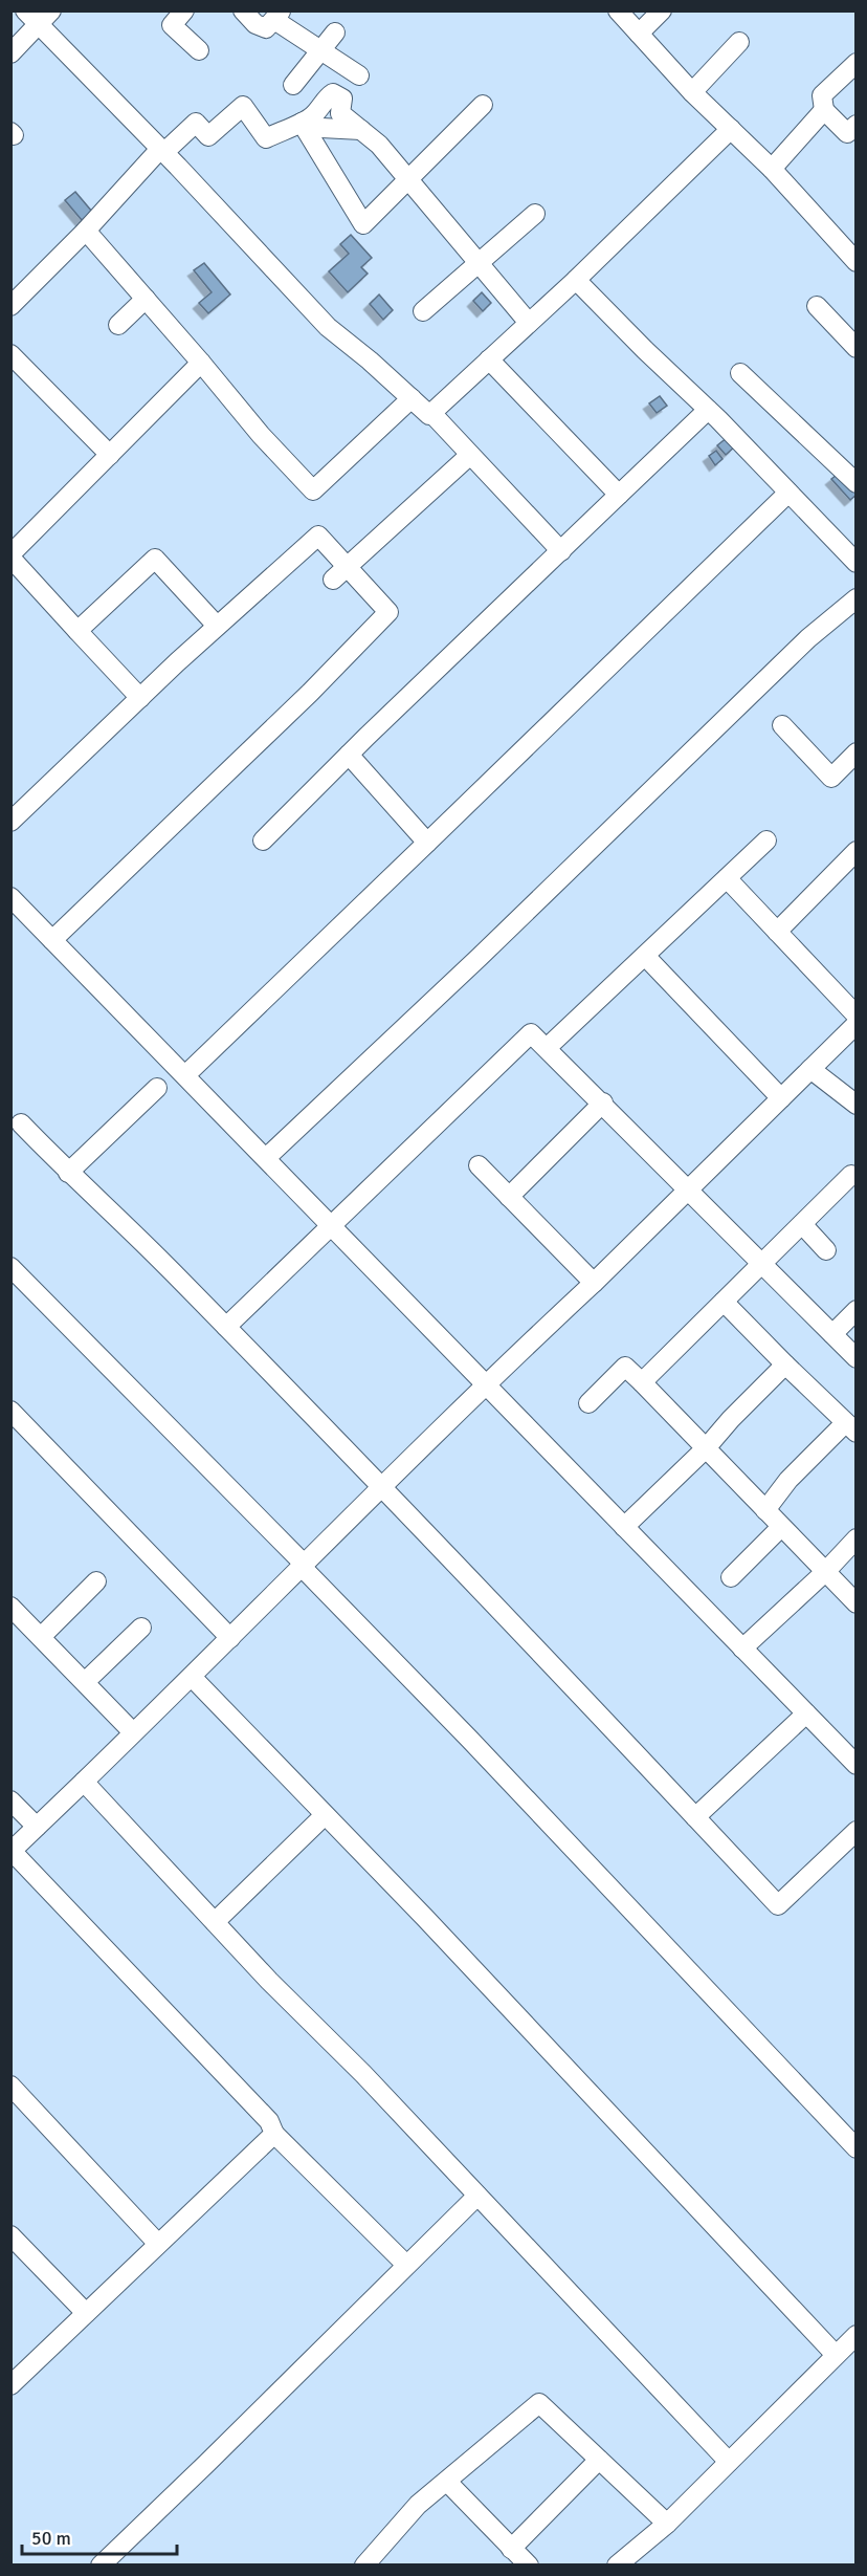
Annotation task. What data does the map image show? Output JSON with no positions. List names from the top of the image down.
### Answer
{
  "scale_bar": "50 m"
}
